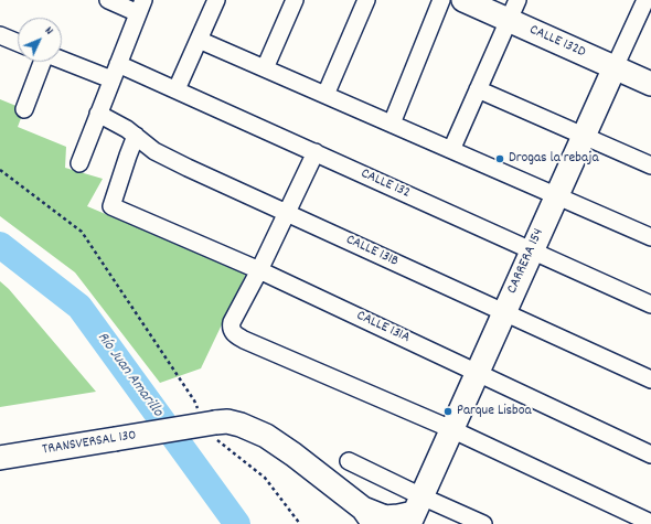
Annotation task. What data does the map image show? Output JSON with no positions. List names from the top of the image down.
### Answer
{
  "streets": {
    "main road": ["CALLE 132D", "CARRERA 154", "TRANSVERSAL 130"],
    "street": ["CALLE 132", "CALLE 131B", "CALLE 131A"]
  },
  "crossings": [
    ["CALLE 132D", "CARRERA 154"],
    ["CALLE 132", "CARRERA 154"],
    ["CALLE 131B", "CARRERA 154"],
    ["CALLE 131B", "CALLE 131A"],
    ["CARRERA 154", "CALLE 131A"],
    ["CARRERA 154", "TRANSVERSAL 130"]
  ],
  "water": ["Río Juan Amarillo"],
  "places": ["Drogas la rebaja", "Parque Lisboa"],
  "north": "top right"
}
